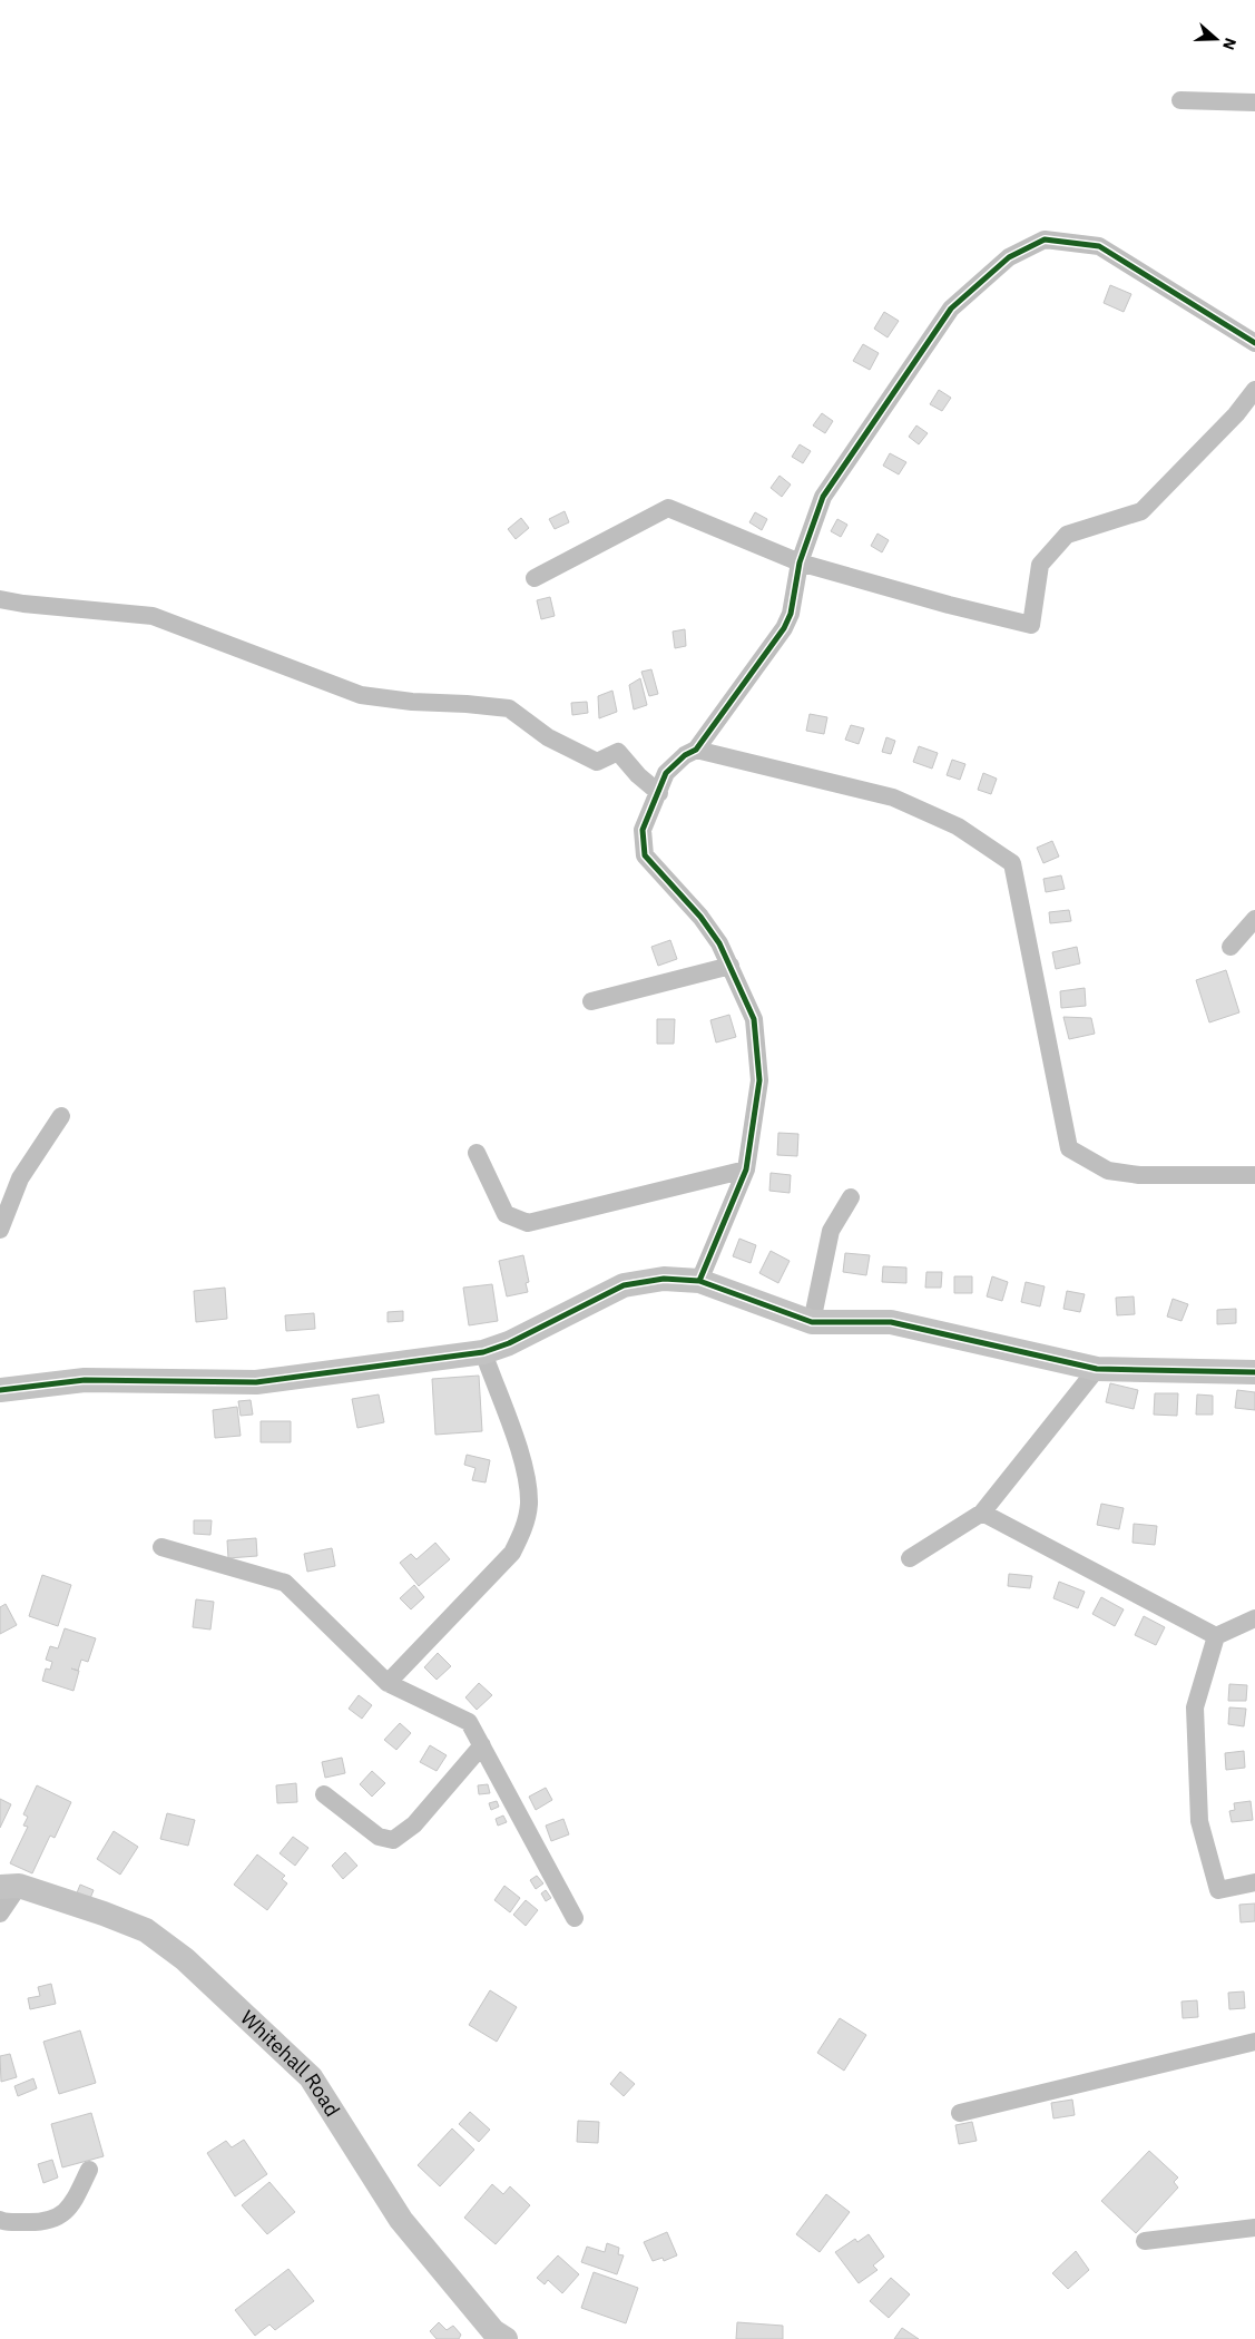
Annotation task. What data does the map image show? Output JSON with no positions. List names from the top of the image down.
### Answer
{
  "streets": {
    "street": ["Whitehall Road"]
  },
  "north": "right"
}
